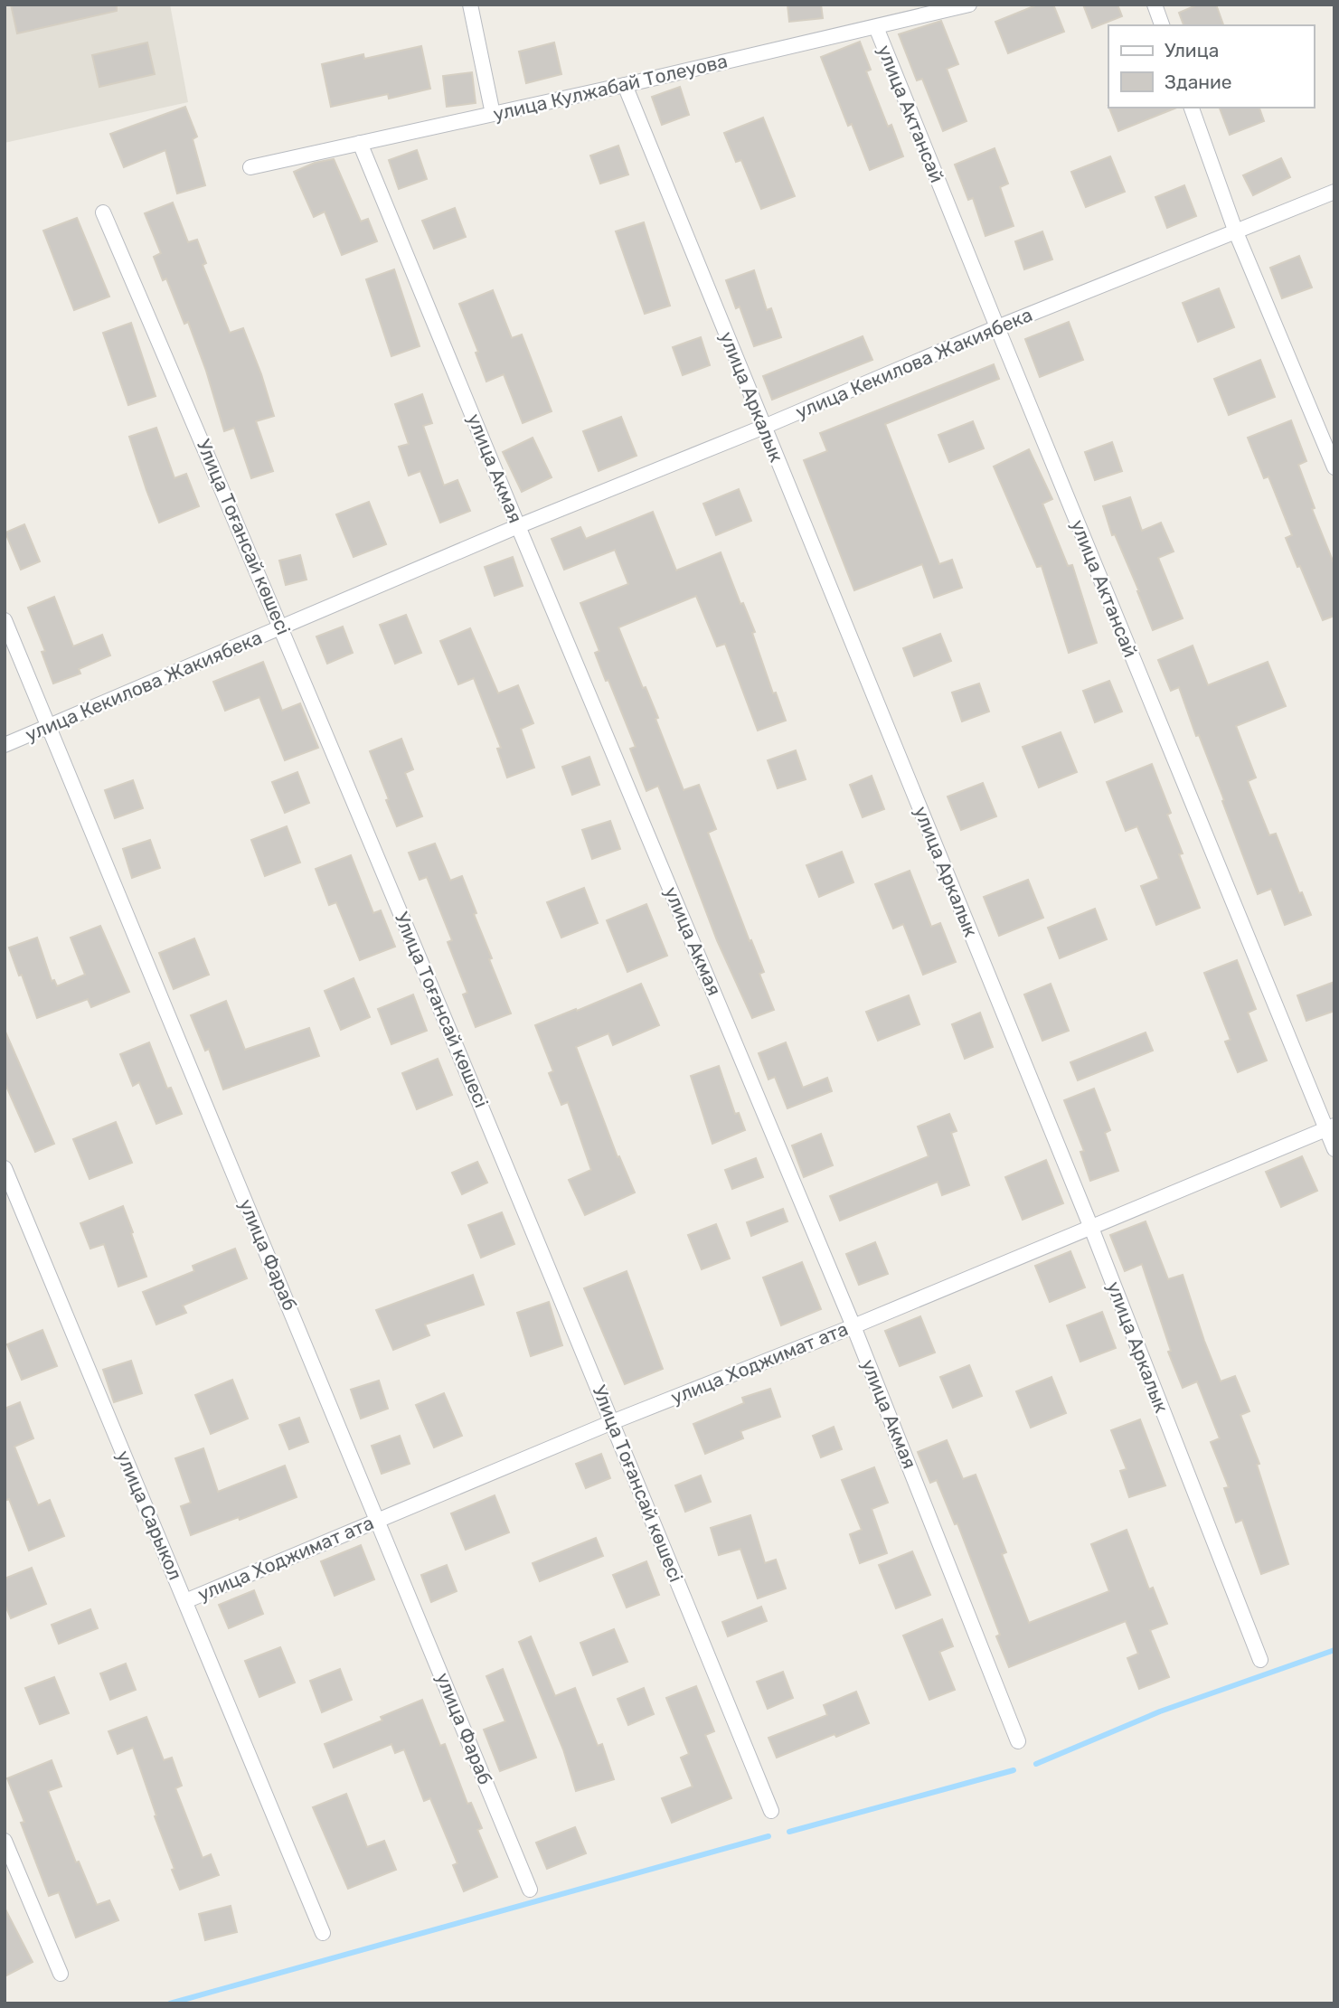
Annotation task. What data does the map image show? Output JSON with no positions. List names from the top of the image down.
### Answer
{
  "streets": {
    "street": [
      "улица Кулжабай Толеуова",
      "улица Актансай",
      "улица Кекилова Жакиябека",
      "улица Аркалык",
      "улица Акмая",
      "Улица Тоғансай көшесі",
      "улица Фараб",
      "улица Ходжимат ата",
      "улица Сарыкол"
    ]
  },
  "crossings": [
    ["улица Кулжабай Толеуова", "улица Актансай"],
    ["улица Кулжабай Толеуова", "улица Аркалык"],
    ["улица Кулжабай Толеуова", "улица Акмая"],
    ["улица Актансай", "улица Кекилова Жакиябека"],
    ["улица Актансай", "улица Ходжимат ата"],
    ["улица Кекилова Жакиябека", "улица Аркалык"],
    ["улица Кекилова Жакиябека", "улица Акмая"],
    ["улица Кекилова Жакиябека", "Улица Тоғансай көшесі"],
    ["улица Кекилова Жакиябека", "улица Фараб"],
    ["улица Аркалык", "улица Ходжимат ата"],
    ["улица Акмая", "улица Ходжимат ата"],
    ["Улица Тоғансай көшесі", "улица Ходжимат ата"],
    ["улица Фараб", "улица Ходжимат ата"],
    ["улица Ходжимат ата", "улица Сарыкол"]
  ],
  "legend": ["Улица", "Здание"]
}
